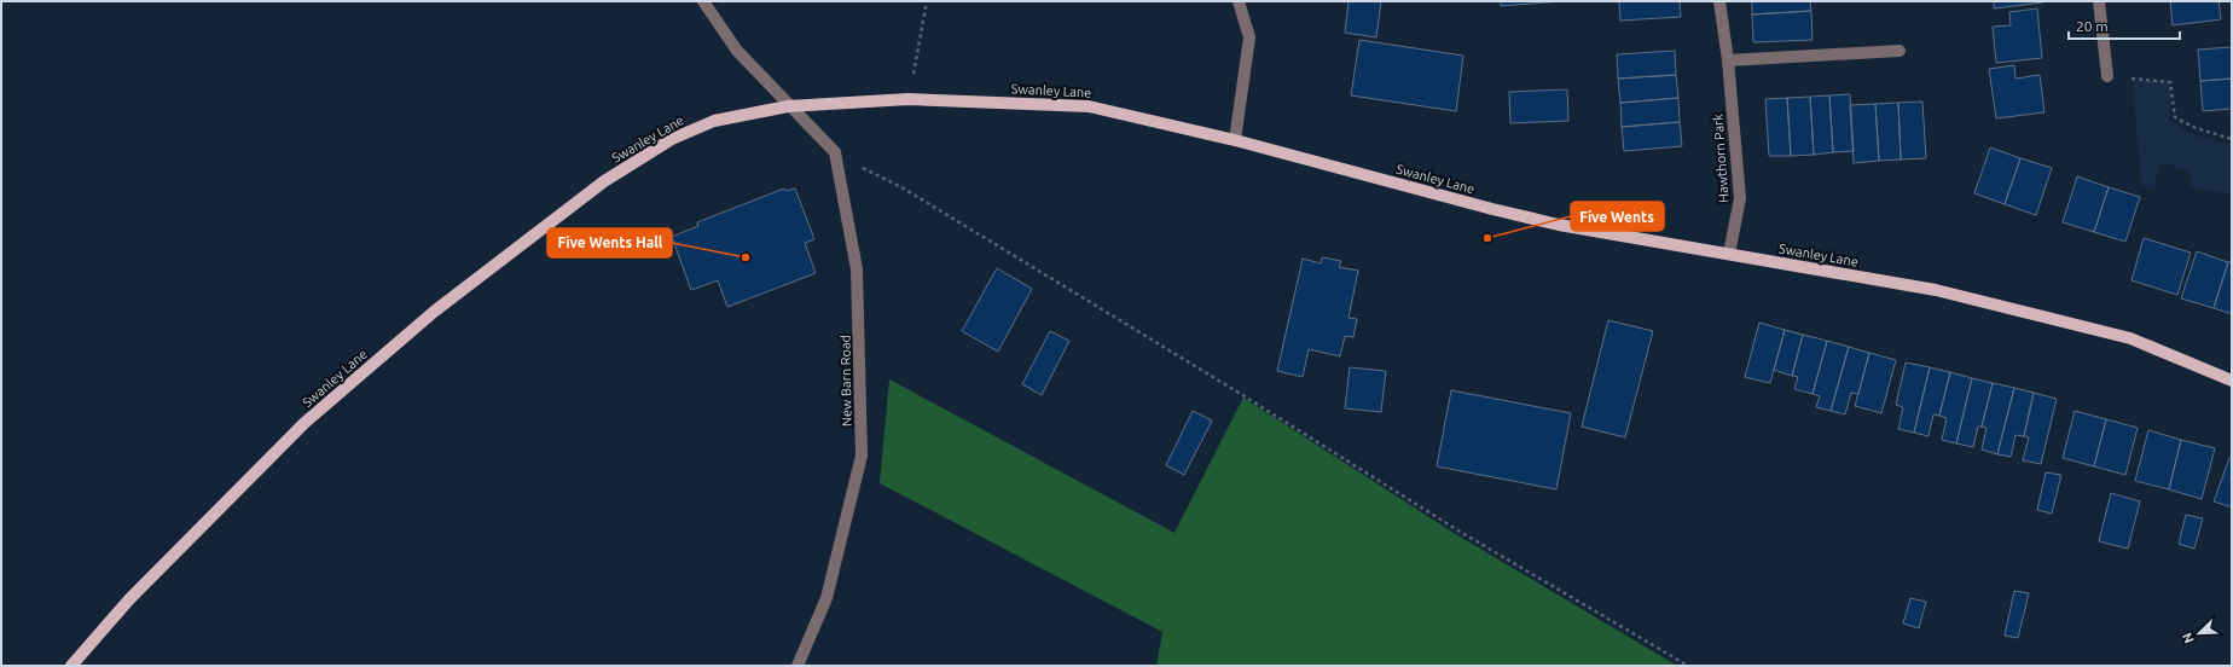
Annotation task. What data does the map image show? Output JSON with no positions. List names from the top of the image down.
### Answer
{
  "streets": {
    "main road": ["Swanley Lane"],
    "street": ["Hawthorn Park", "New Barn Road"]
  },
  "crossings": [
    ["Swanley Lane", "Hawthorn Park"]
  ],
  "places": ["Five Wents", "Five Wents Hall"],
  "scale_bar": "20 m",
  "north": "bottom left"
}
